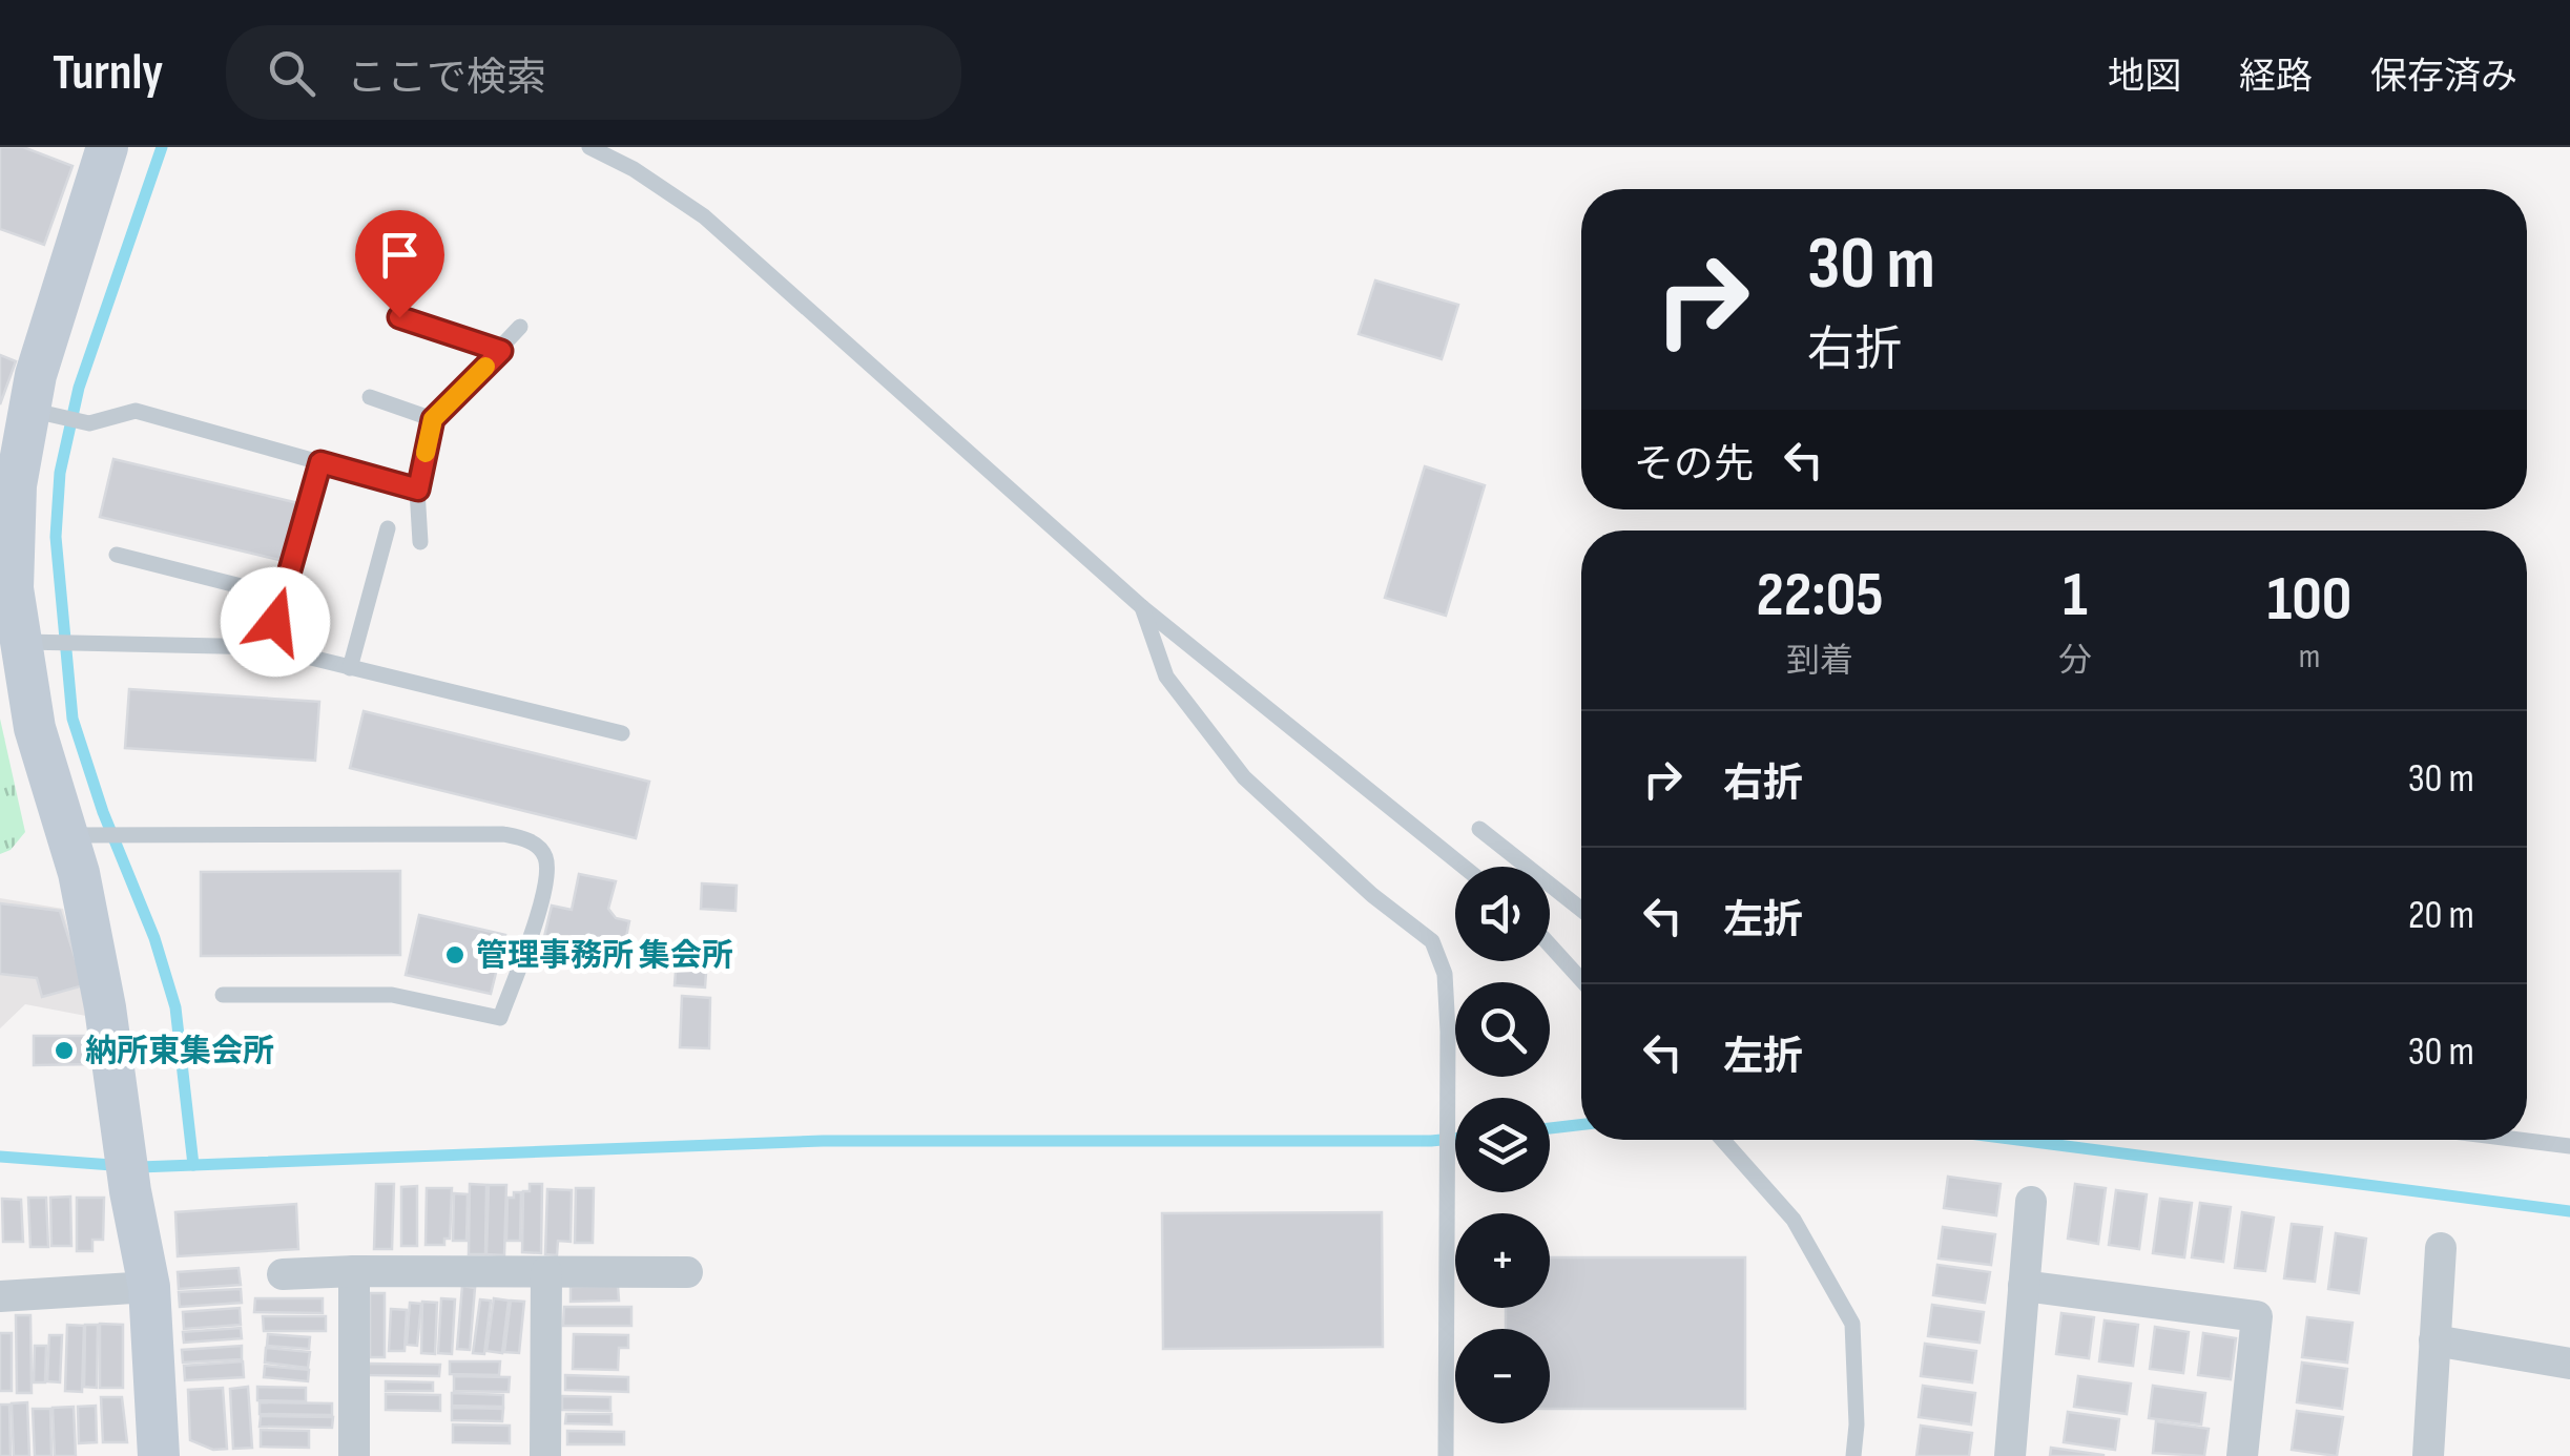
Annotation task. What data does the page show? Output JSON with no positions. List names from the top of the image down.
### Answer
{
  "places": ["管理事務所 集会所", "納所東集会所"],
  "page": {
    "header": "Turnly",
    "search": "ここで検索",
    "nav": ["地図", "経路", "保存済み"],
    "turn": ["30 m", "右折"],
    "then": "その先",
    "eta": [
      "22:05",
      "到着",
      "1",
      "分",
      "100",
      "m"
    ],
    "list": [
      {
        "name": "右折",
        "value": "30 m"
      },
      {
        "name": "左折",
        "value": "20 m"
      },
      {
        "name": "左折",
        "value": "30 m"
      }
    ],
    "map_buttons": ["+", "−"]
  }
}
